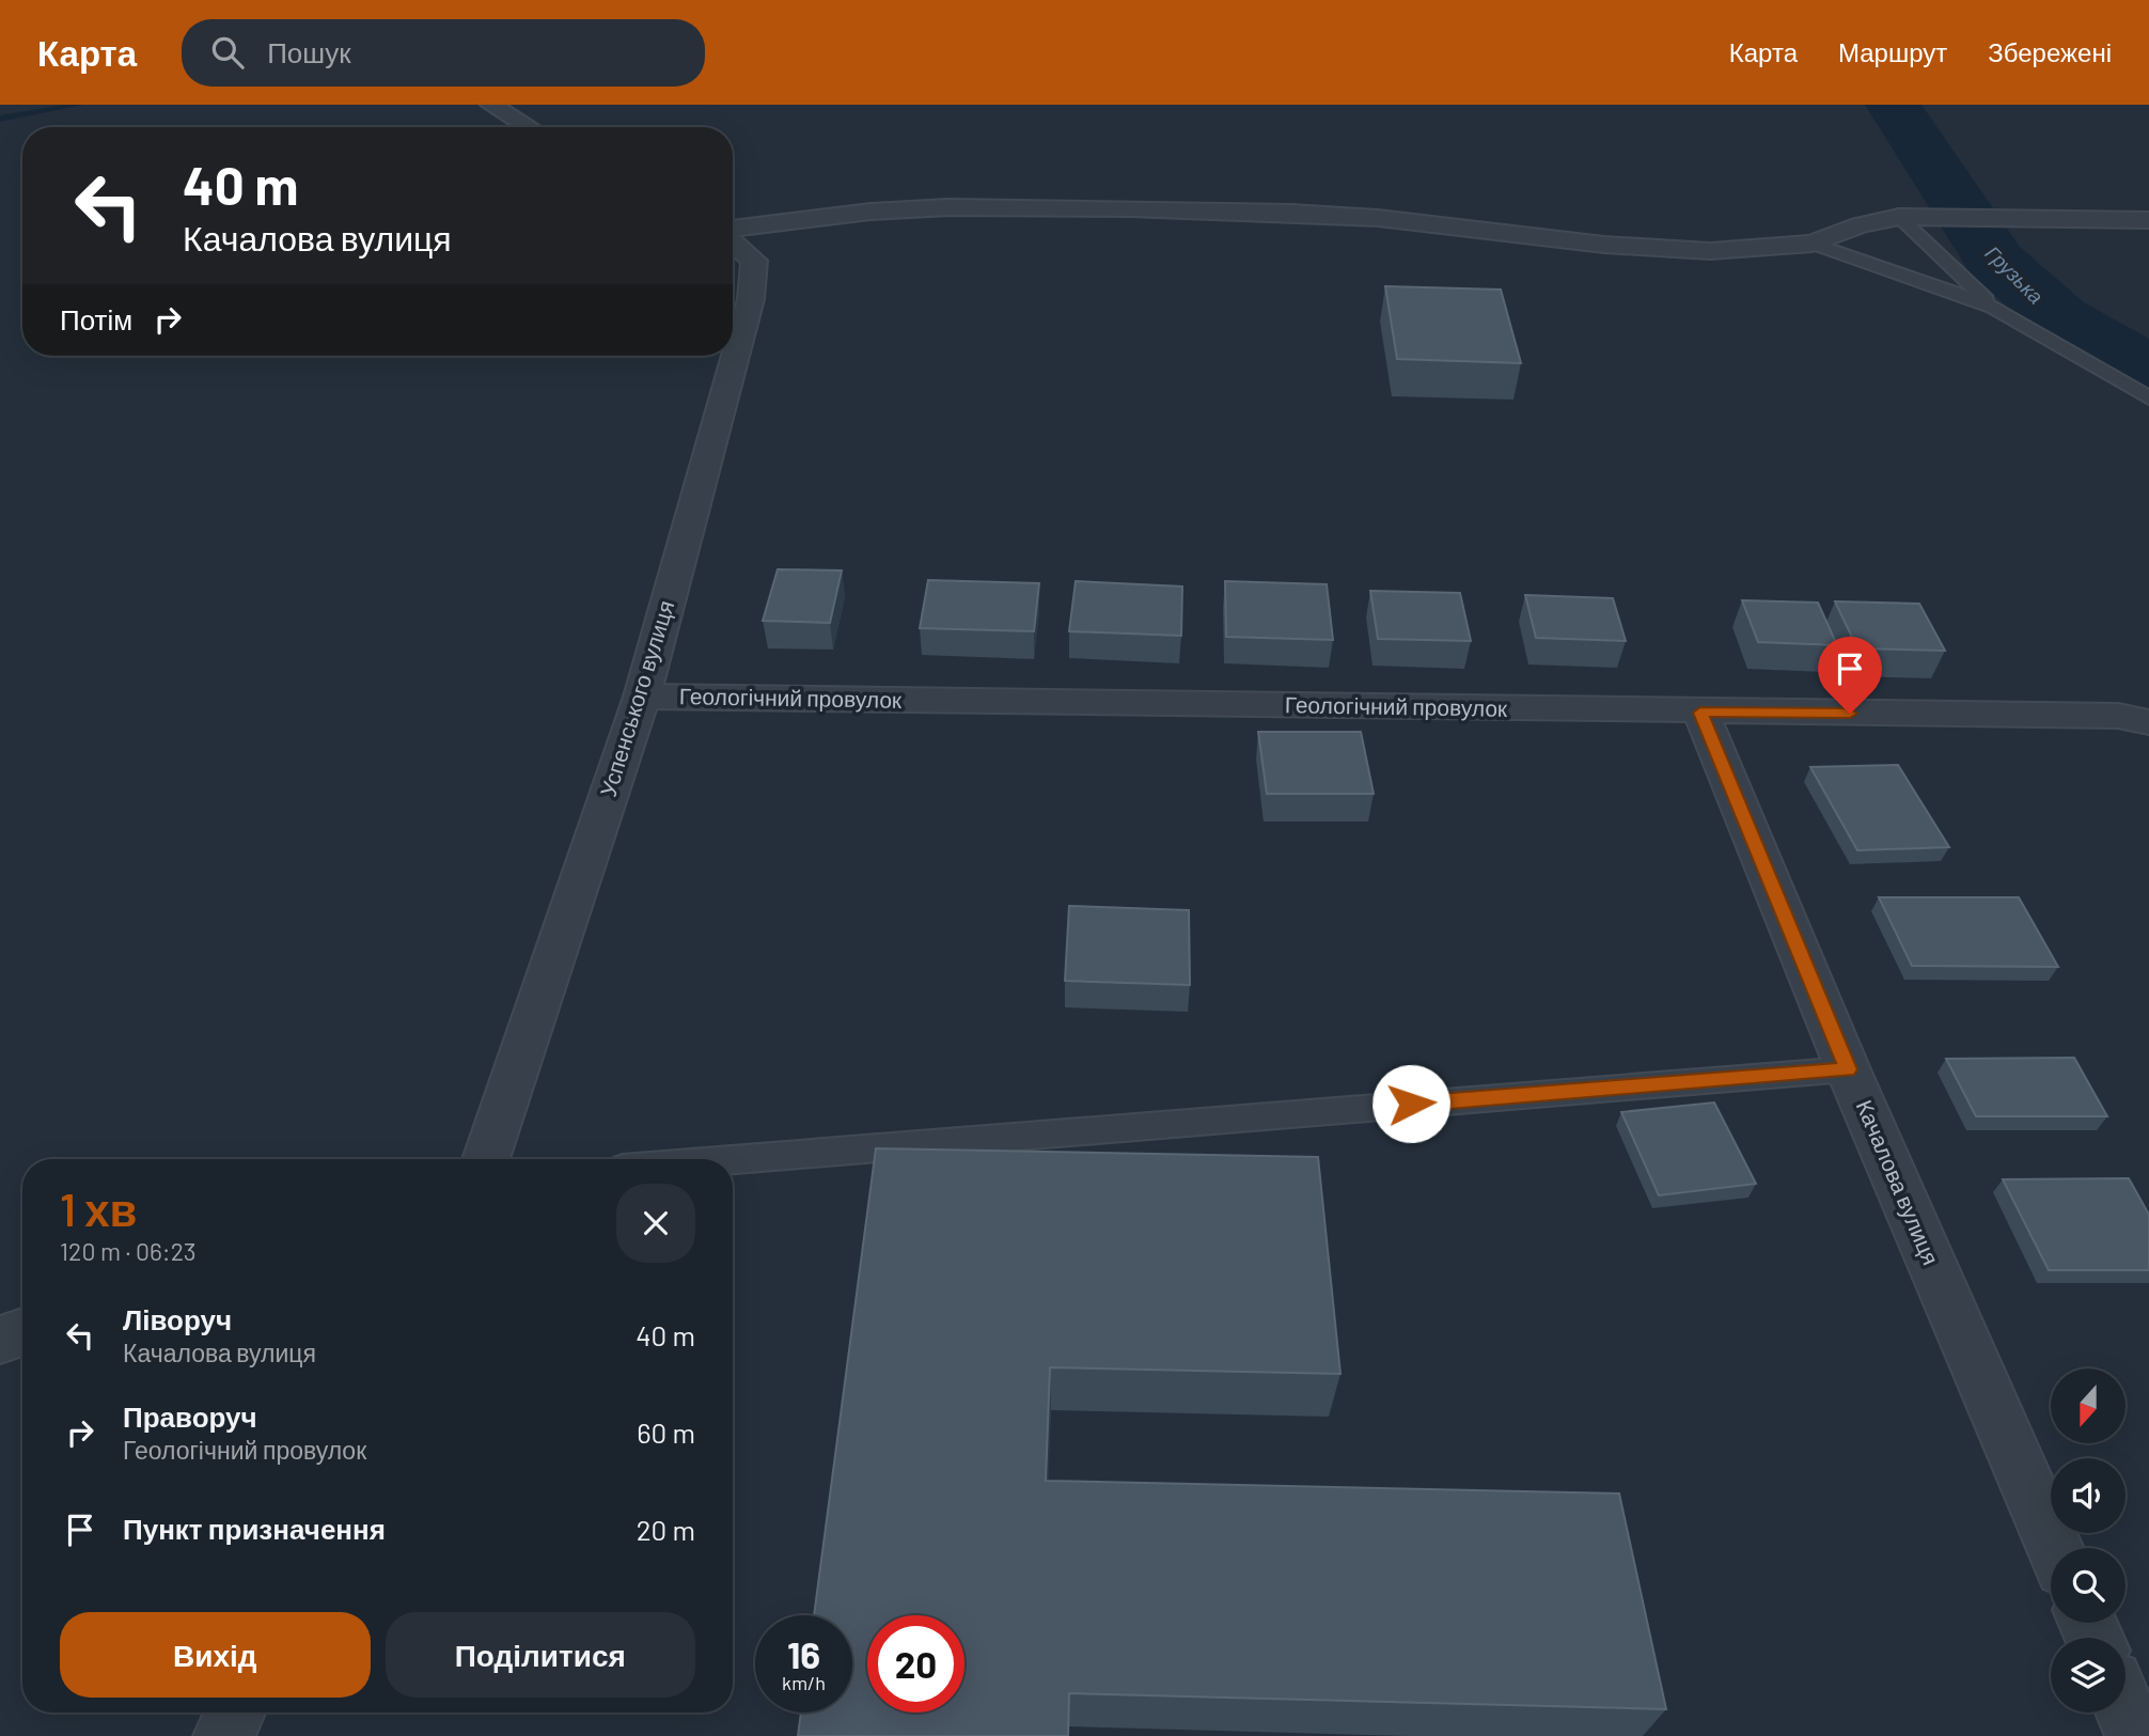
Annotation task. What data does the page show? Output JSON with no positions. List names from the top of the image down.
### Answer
{
  "streets": {
    "street": ["Успенського вулиця", "Геологічний провулок", "Качалова вулиця"]
  },
  "crossings": [
    ["Успенського вулиця", "Геологічний провулок"],
    ["Геологічний провулок", "Качалова вулиця"]
  ],
  "water": ["Грузька"],
  "north": "bottom",
  "page": {
    "header": "Карта",
    "search": "Пошук",
    "nav": ["Карта", "Маршрут", "Збережені"],
    "turn": ["40 m", "Качалова вулиця"],
    "then": "Потім",
    "heading": ["1 хв", "120 m · 06:23"],
    "list": [
      {
        "name": "Ліворуч",
        "note": "Качалова вулиця",
        "value": "40 m"
      },
      {
        "name": "Праворуч",
        "note": "Геологічний провулок",
        "value": "60 m"
      },
      {
        "name": "Пункт призначення",
        "value": "20 m"
      }
    ],
    "buttons": ["Вихід", "Поділитися"],
    "speed": "16 km/h",
    "limit": "20"
  }
}
